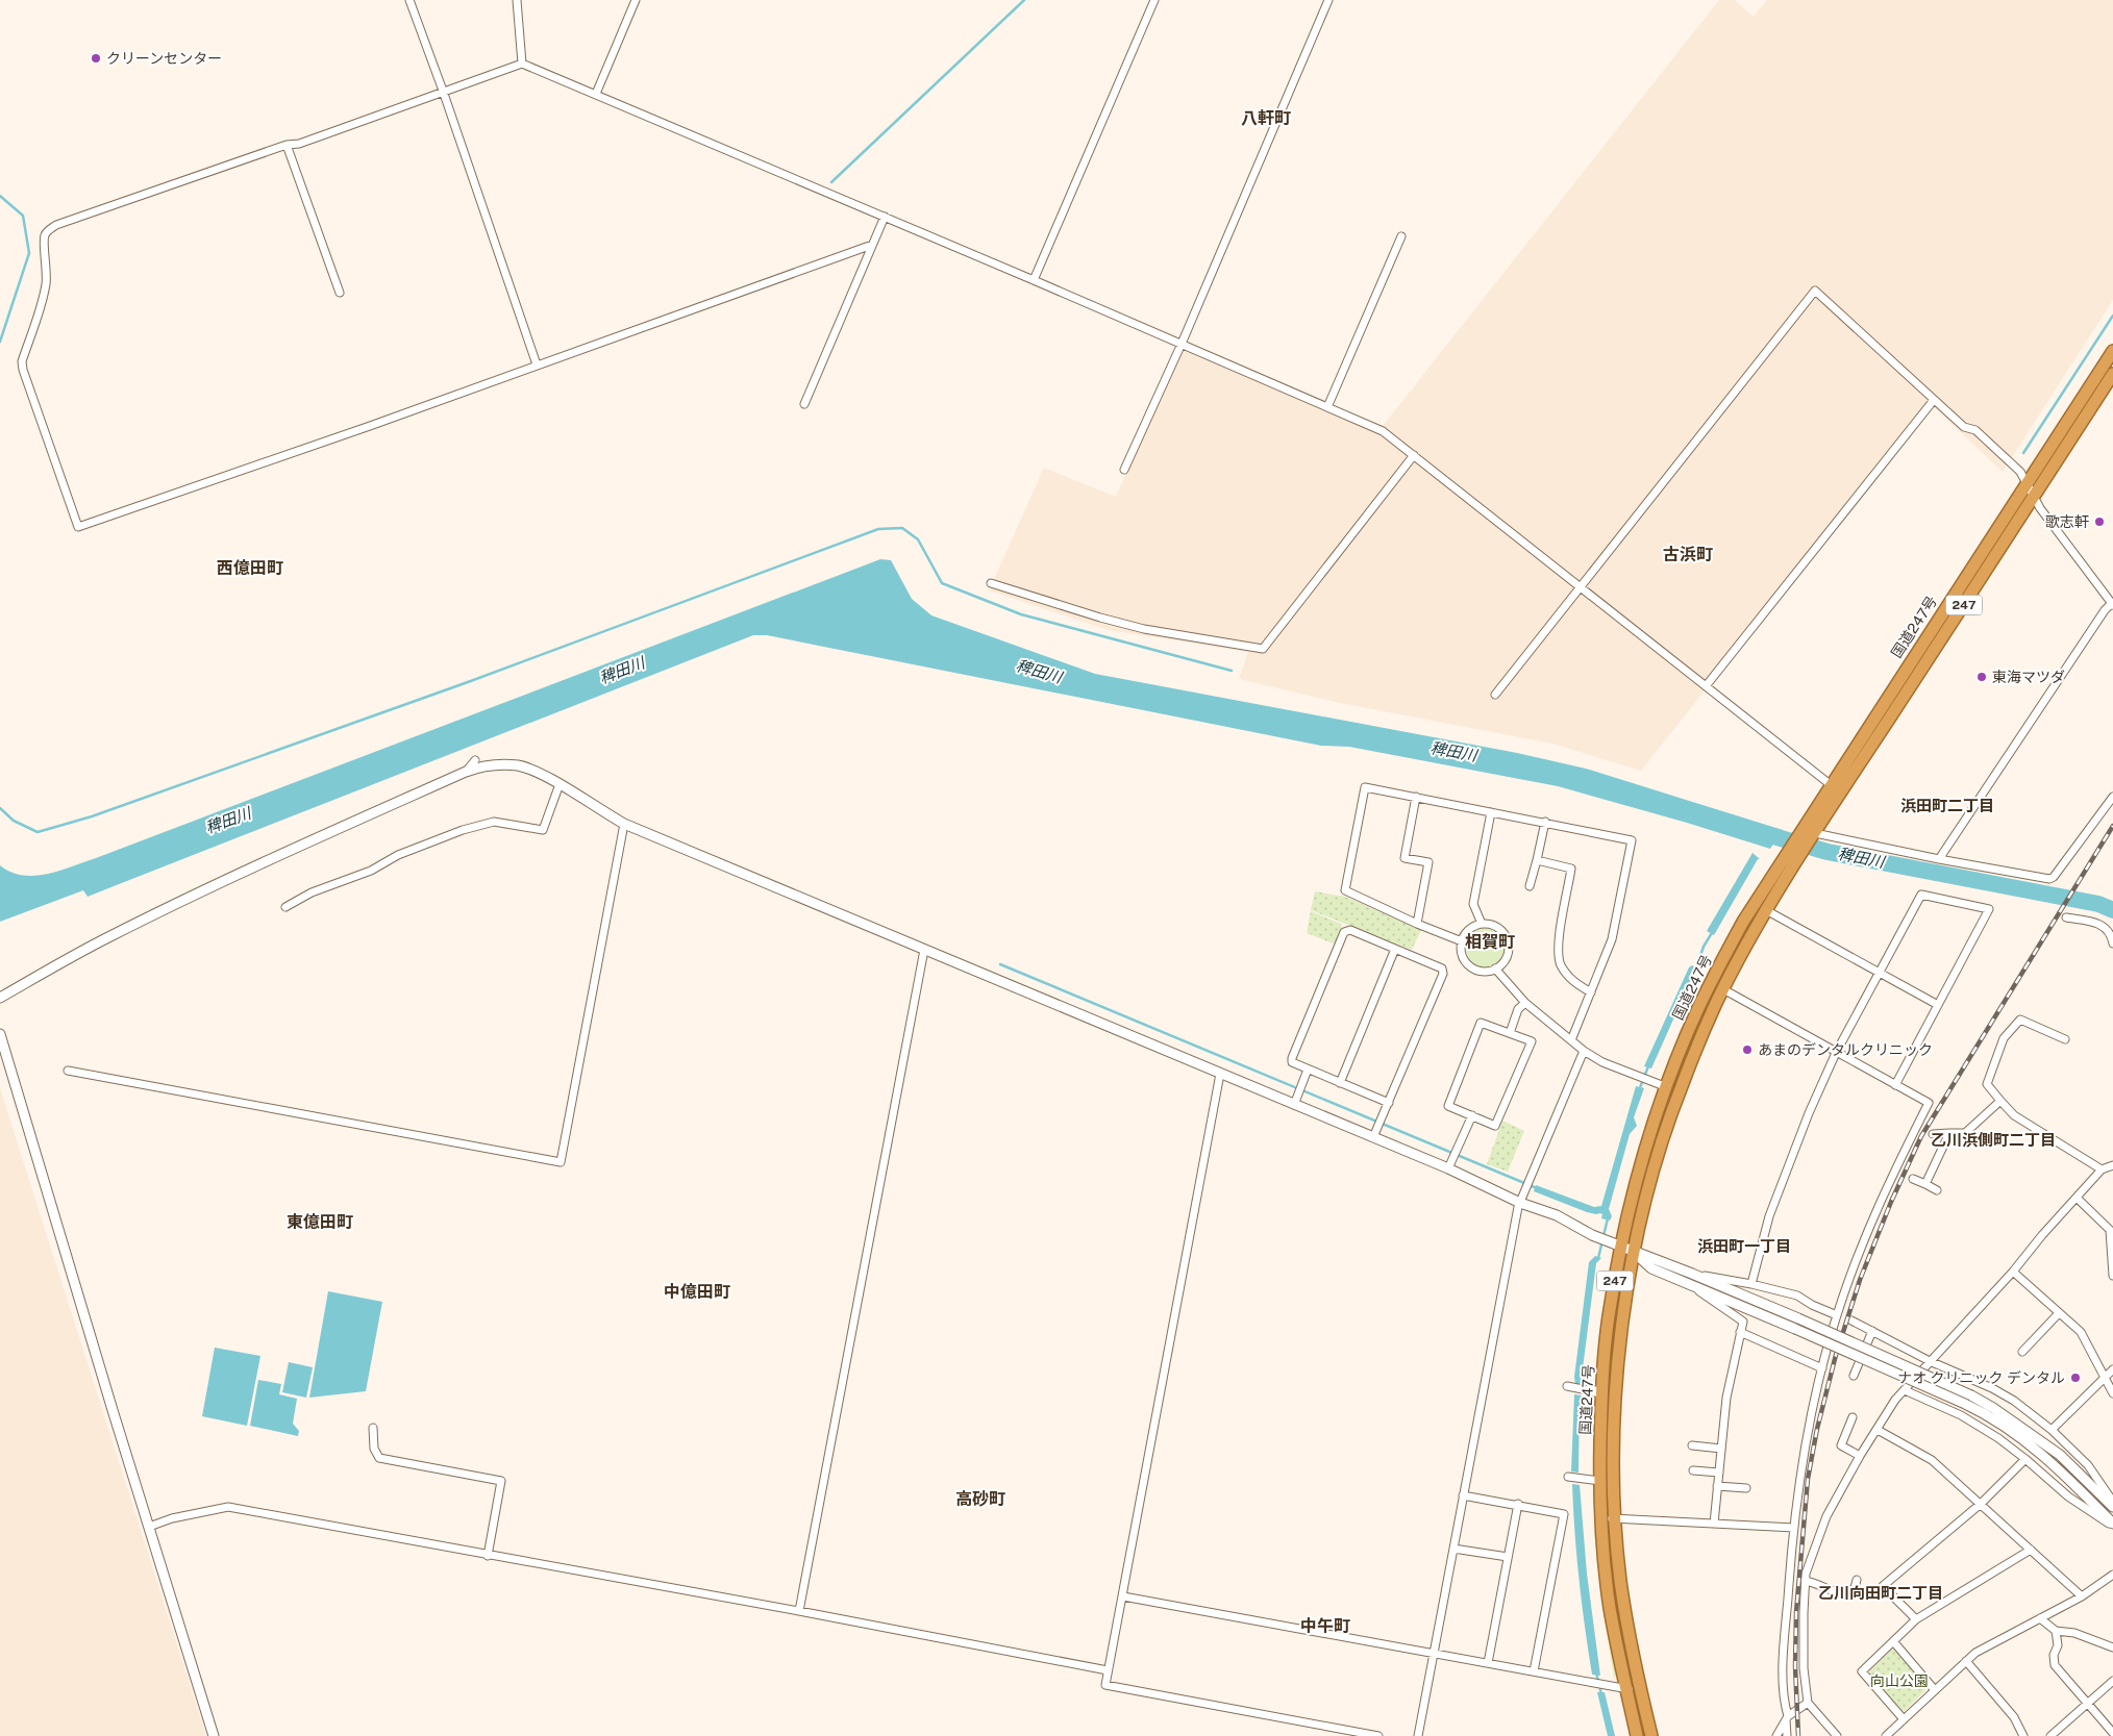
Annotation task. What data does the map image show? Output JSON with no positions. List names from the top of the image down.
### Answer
{
  "streets": {
    "highway": ["247", "国道247号"]
  },
  "districts": [
    "八軒町",
    "古浜町",
    "西億田町",
    "浜田町二丁目",
    "相賀町",
    "乙川浜側町二丁目",
    "東億田町",
    "浜田町一丁目",
    "中億田町",
    "高砂町",
    "乙川向田町二丁目",
    "中午町"
  ],
  "water": ["稗田川"],
  "parks": ["向山公園"],
  "places": [
    "クリーンセンター",
    "歌志軒",
    "東海マツダ",
    "あまのデンタルクリニック",
    "ナオ クリニック デンタル"
  ]
}
